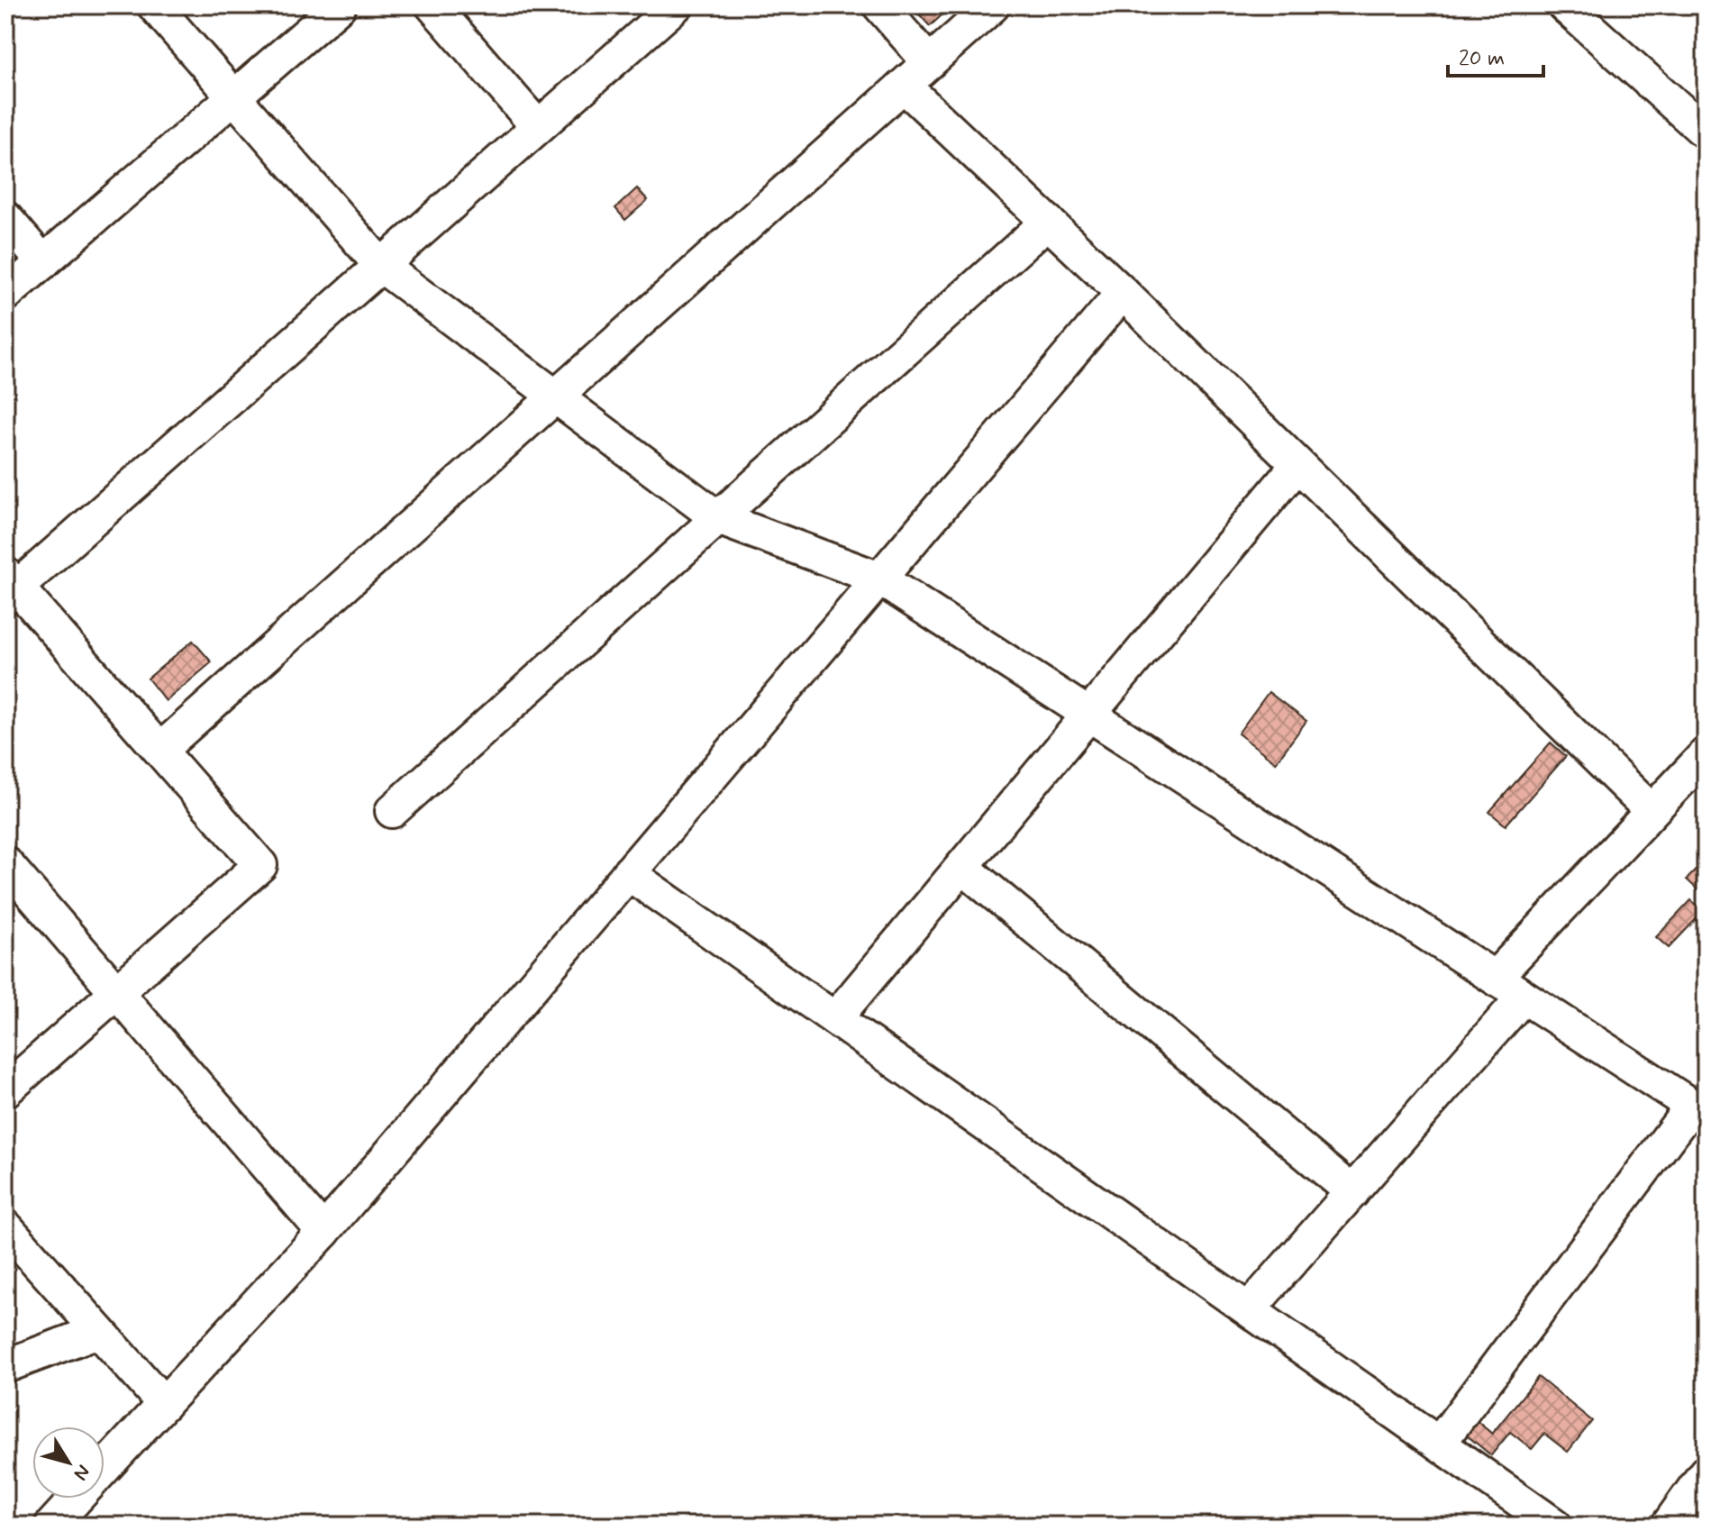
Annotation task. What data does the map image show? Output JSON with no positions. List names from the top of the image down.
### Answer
{
  "scale_bar": "20 m",
  "north": "bottom right"
}
